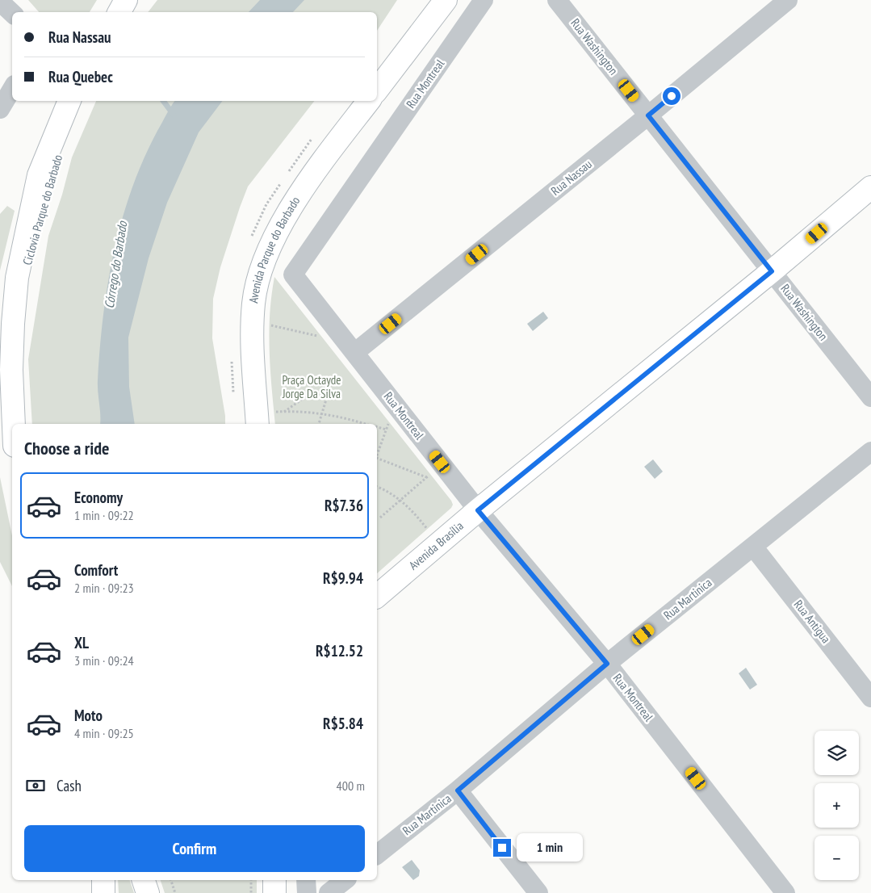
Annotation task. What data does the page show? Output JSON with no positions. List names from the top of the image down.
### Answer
{
  "streets": {
    "main road": ["Avenida Parque do Barbado", "Avenida Brasília"],
    "street": [
      "Rua Washington",
      "Rua Montreal",
      "Rua Nassau",
      "Rua Martinica",
      "Rua Antigua"
    ]
  },
  "crossings": [
    ["Rua Washington", "Rua Nassau"],
    ["Rua Washington", "Avenida Brasília"],
    ["Rua Montreal", "Rua Nassau"],
    ["Rua Montreal", "Avenida Brasília"],
    ["Rua Montreal", "Rua Martinica"],
    ["Rua Martinica", "Rua Antigua"]
  ],
  "water": ["Córrego do Barbado"],
  "parks": ["Praça Octayde Jorge Da Silva"],
  "page": {
    "banner": ["Rua Nassau", "Rua Quebec"],
    "heading": "Choose a ride",
    "list": [
      {
        "name": "Economy",
        "note": "1 min · 09:22",
        "value": "R$7.36"
      },
      {
        "name": "Comfort",
        "note": "2 min · 09:23",
        "value": "R$9.94"
      },
      {
        "name": "XL",
        "note": "3 min · 09:24",
        "value": "R$12.52"
      },
      {
        "name": "Moto",
        "note": "4 min · 09:25",
        "value": "R$5.84"
      }
    ],
    "map_buttons": ["+", "−"],
    "pay": ["Cash", "400 m"],
    "buttons": "Confirm",
    "bubble": "1 min"
  }
}
